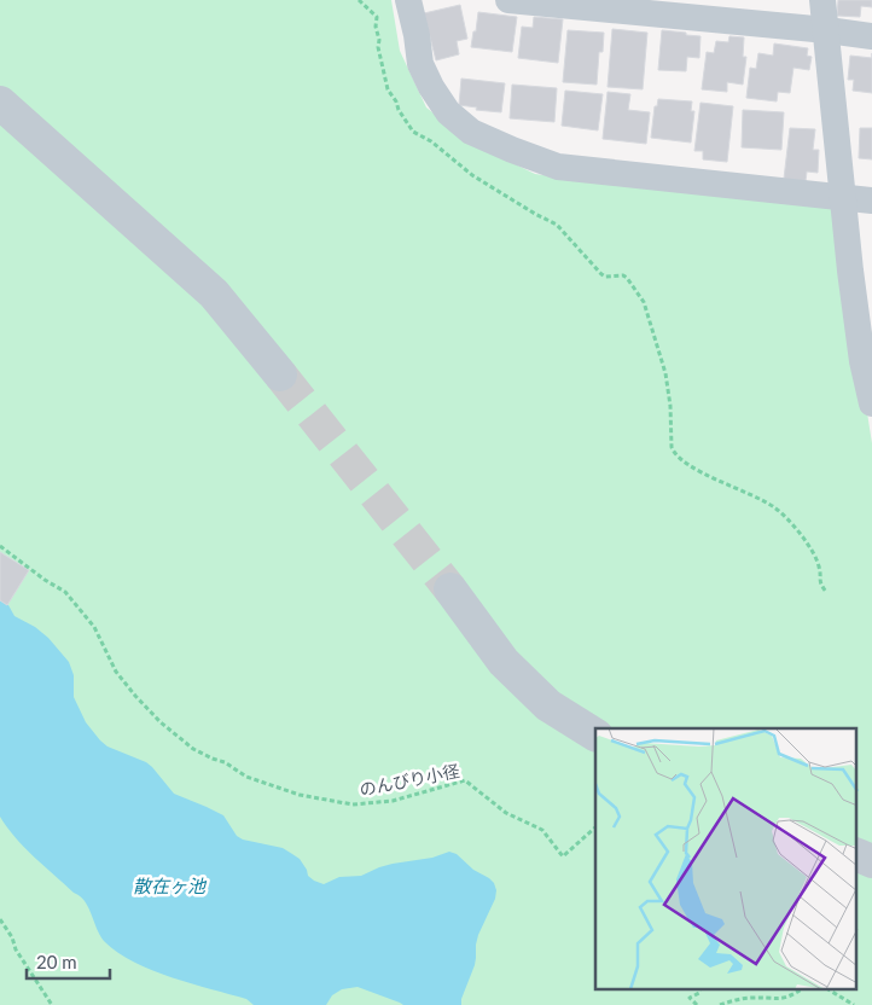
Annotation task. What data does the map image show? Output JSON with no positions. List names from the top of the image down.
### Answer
{
  "streets": {
    "path": ["のんびり小径"]
  },
  "water": ["散在ヶ池"],
  "scale_bar": "20 m"
}
